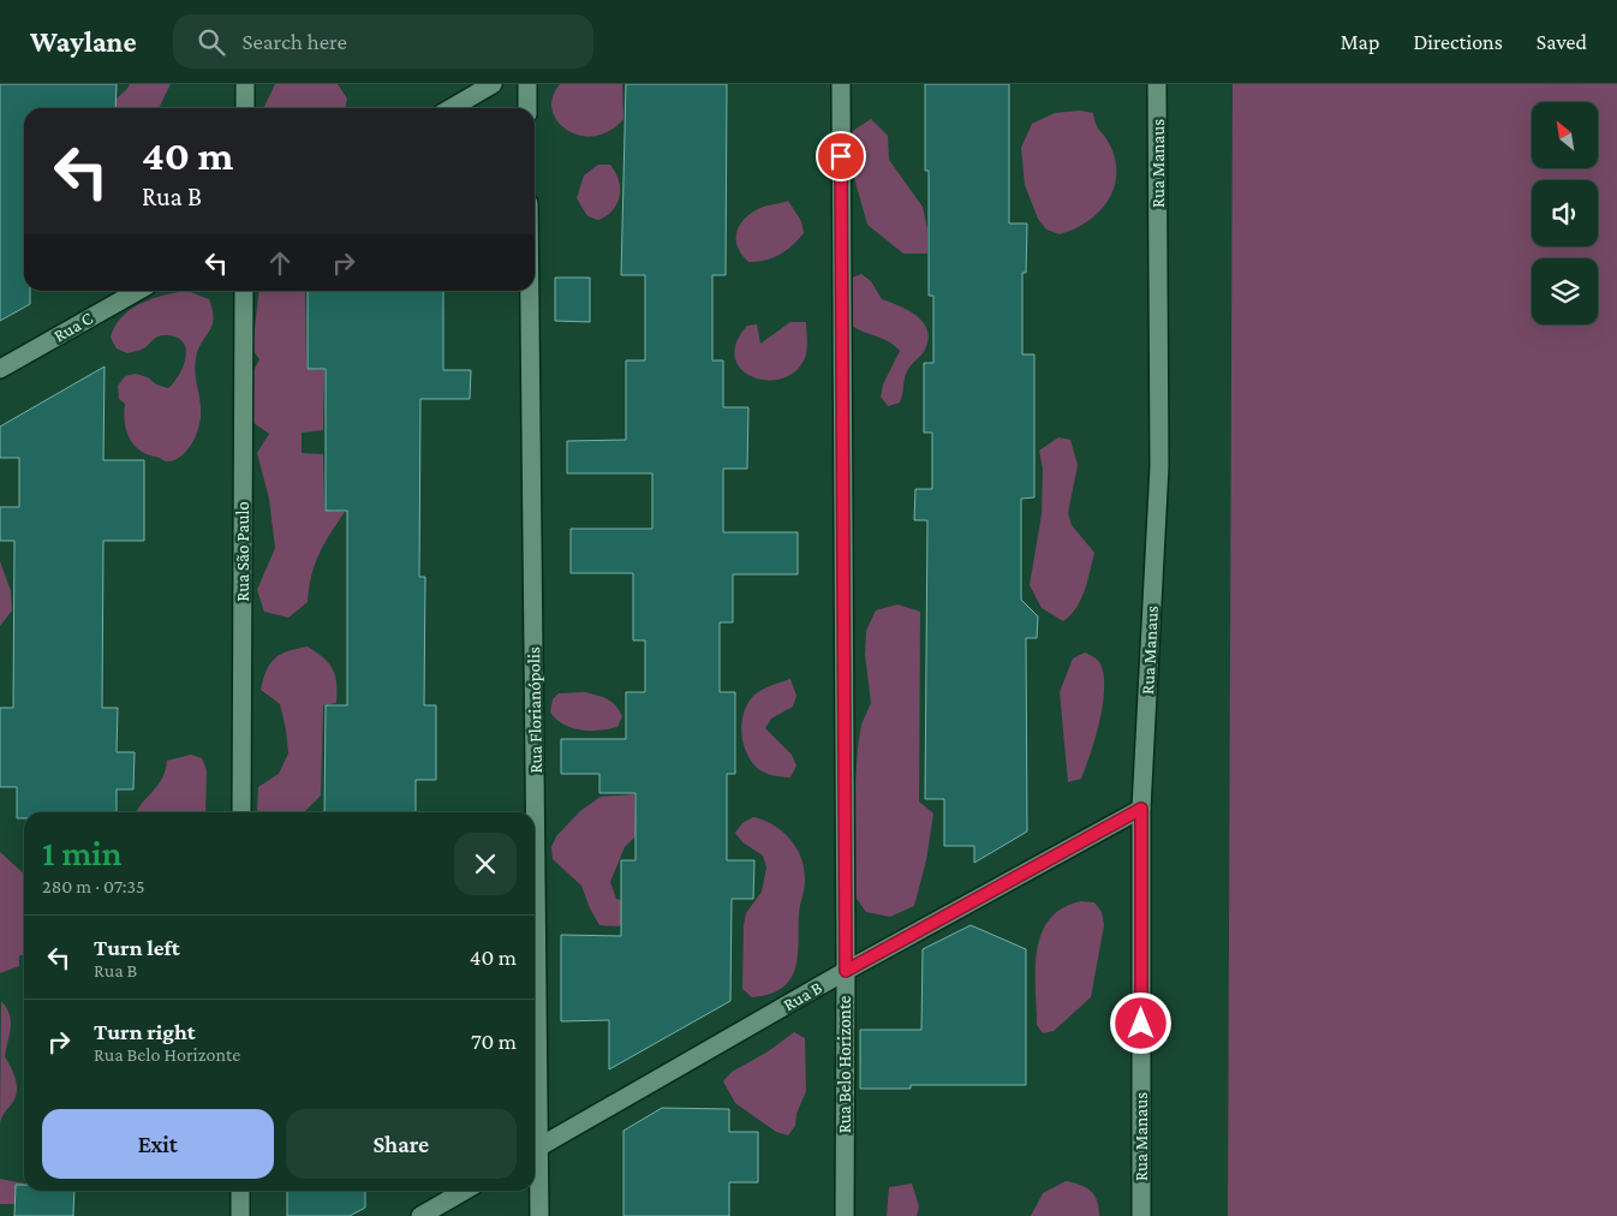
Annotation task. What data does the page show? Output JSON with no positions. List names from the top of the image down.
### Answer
{
  "streets": {
    "street": [
      "Rua Manaus",
      "Rua C",
      "Rua São Paulo",
      "Rua Florianópolis",
      "Rua B",
      "Rua Belo Horizonte"
    ]
  },
  "crossings": [
    ["Rua Manaus", "Rua B"],
    ["Rua B", "Rua Belo Horizonte"]
  ],
  "north": "top left",
  "page": {
    "header": "Waylane",
    "search": "Search here",
    "nav": ["Map", "Directions", "Saved"],
    "turn": ["40 m", "Rua B"],
    "heading": ["1 min", "280 m · 07:35"],
    "list": [
      {
        "name": "Turn left",
        "note": "Rua B",
        "value": "40 m"
      },
      {
        "name": "Turn right",
        "note": "Rua Belo Horizonte",
        "value": "70 m"
      }
    ],
    "buttons": ["Exit", "Share"]
  }
}
